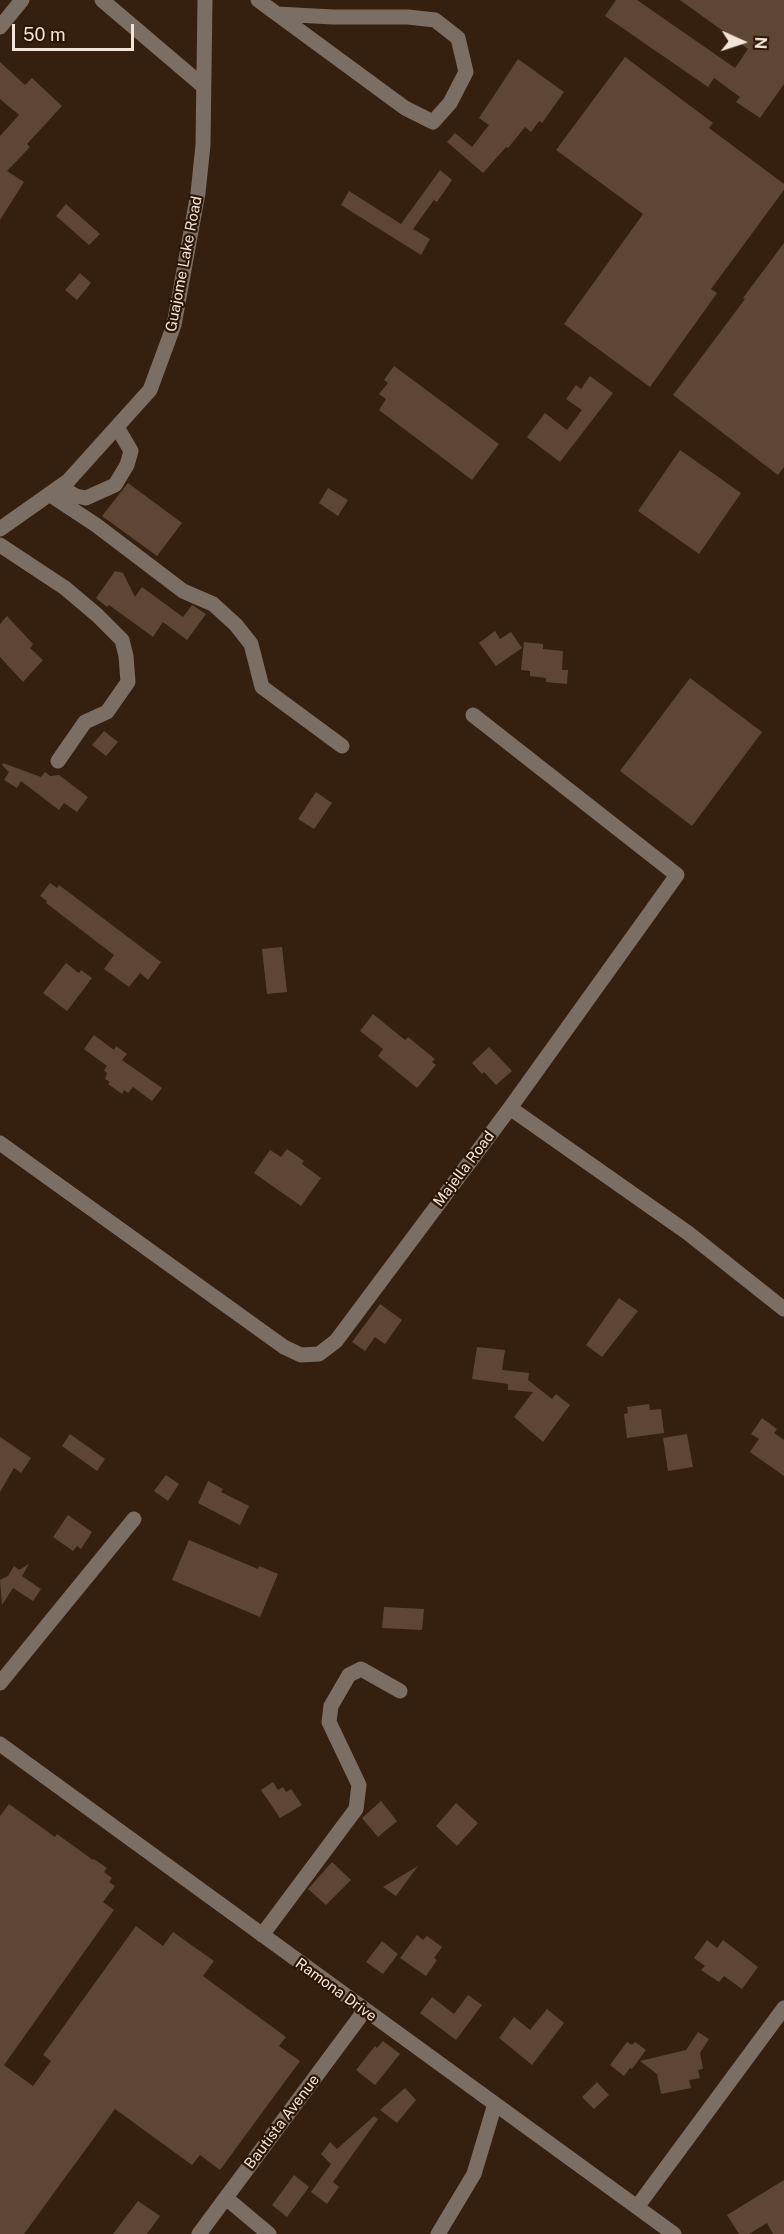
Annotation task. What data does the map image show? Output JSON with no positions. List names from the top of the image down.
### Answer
{
  "streets": {
    "street": [
      "Guajome Lake Road",
      "Majella Road",
      "Ramona Drive",
      "Bautista Avenue"
    ]
  },
  "crossings": [
    ["Ramona Drive", "Bautista Avenue"]
  ],
  "scale_bar": "50 m",
  "north": "right"
}
